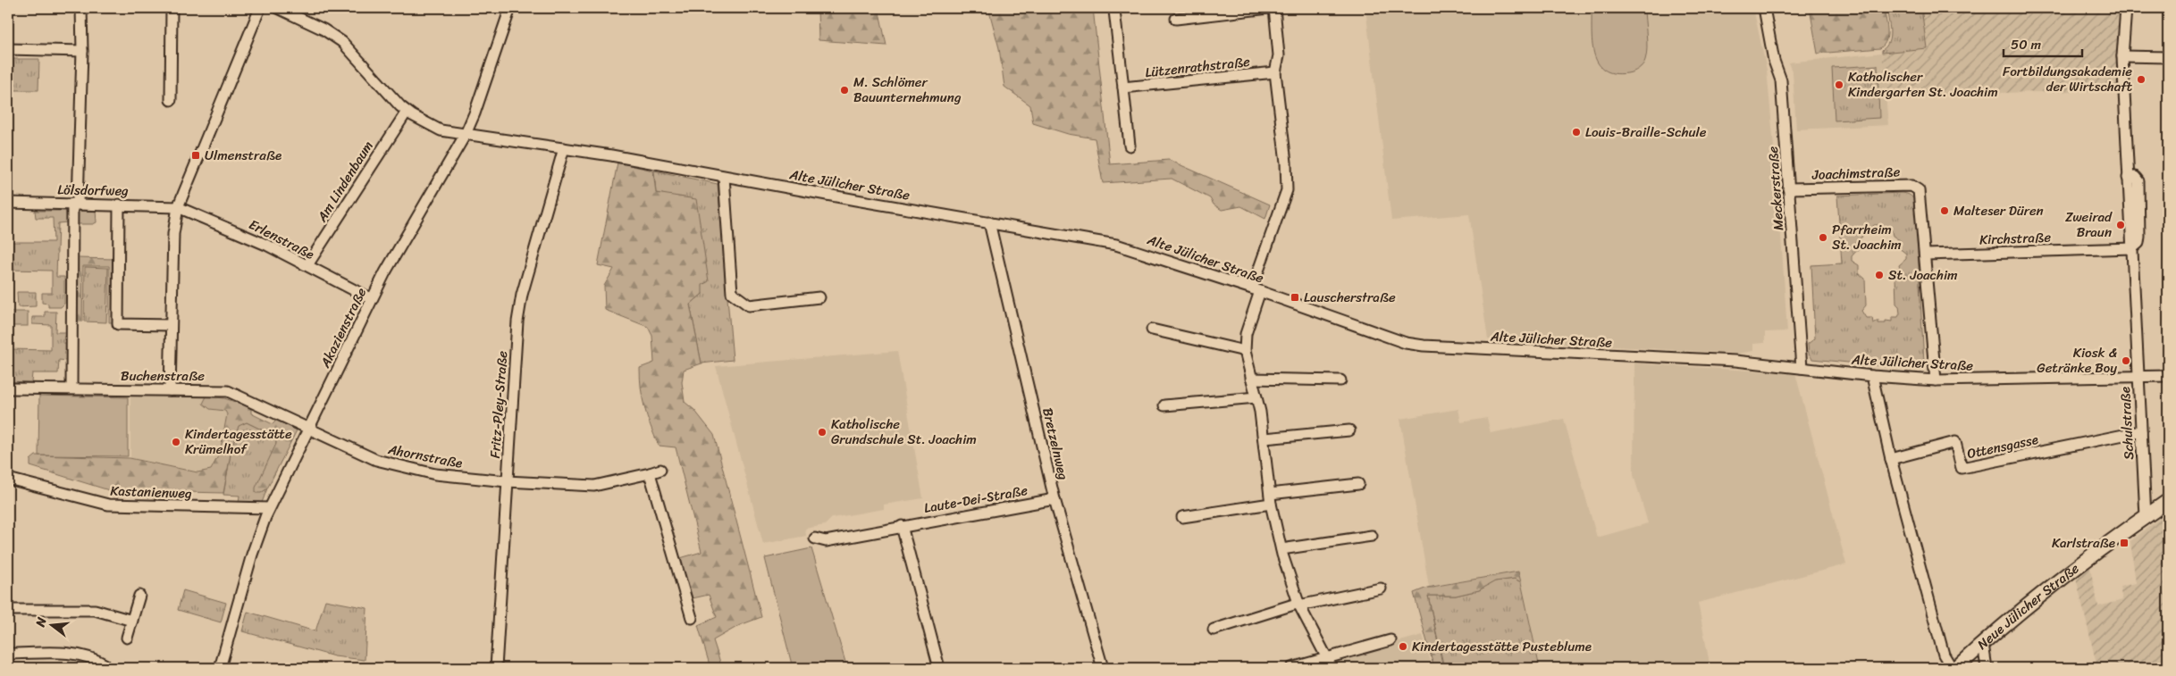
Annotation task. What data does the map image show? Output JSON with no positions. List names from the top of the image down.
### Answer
{
  "streets": {
    "street": [
      "Lützenrathstraße",
      "Joachimstraße",
      "Am Lindenbaum",
      "Alte Jülicher Straße",
      "Meckerstraße",
      "Lölsdorfweg",
      "Kirchstraße",
      "Erlenstraße",
      "Akazienstraße",
      "Buchenstraße",
      "Fritz-Pley-Straße",
      "Schulstraße",
      "Bretzelnweg",
      "Ottensgasse",
      "Ahornstraße",
      "Kastanienweg",
      "Laute-Dei-Straße",
      "Neue Jülicher Straße"
    ]
  },
  "crossings": [
    ["Joachimstraße", "Alte Jülicher Straße"],
    ["Joachimstraße", "Meckerstraße"],
    ["Joachimstraße", "Kirchstraße"],
    ["Am Lindenbaum", "Alte Jülicher Straße"],
    ["Am Lindenbaum", "Erlenstraße"],
    ["Alte Jülicher Straße", "Meckerstraße"],
    ["Alte Jülicher Straße", "Akazienstraße"],
    ["Alte Jülicher Straße", "Fritz-Pley-Straße"],
    ["Alte Jülicher Straße", "Schulstraße"],
    ["Alte Jülicher Straße", "Bretzelnweg"],
    ["Lölsdorfweg", "Erlenstraße"],
    ["Kirchstraße", "Schulstraße"],
    ["Erlenstraße", "Akazienstraße"],
    ["Akazienstraße", "Buchenstraße"],
    ["Akazienstraße", "Ahornstraße"],
    ["Akazienstraße", "Kastanienweg"],
    ["Buchenstraße", "Ahornstraße"],
    ["Fritz-Pley-Straße", "Ahornstraße"],
    ["Schulstraße", "Ottensgasse"],
    ["Schulstraße", "Neue Jülicher Straße"],
    ["Bretzelnweg", "Laute-Dei-Straße"]
  ],
  "places": {
    "other": [
      "Fortbildungsakademie der Wirtschaft",
      "Katholischer Kindergarten St. Joachim",
      "M. Schlömer Bauunternehmung",
      "Louis-Braille-Schule",
      "Malteser Düren",
      "Zweirad Braun",
      "Pfarrheim St. Joachim",
      "St. Joachim",
      "Kiosk & Getränke Boy",
      "Katholische Grundschule St. Joachim",
      "Kindertagesstätte Krümelhof",
      "Kindertagesstätte Pusteblume"
    ],
    "transit": ["Ulmenstraße", "Lauscherstraße", "Karlstraße"]
  },
  "scale_bar": "50 m",
  "north": "left"
}
